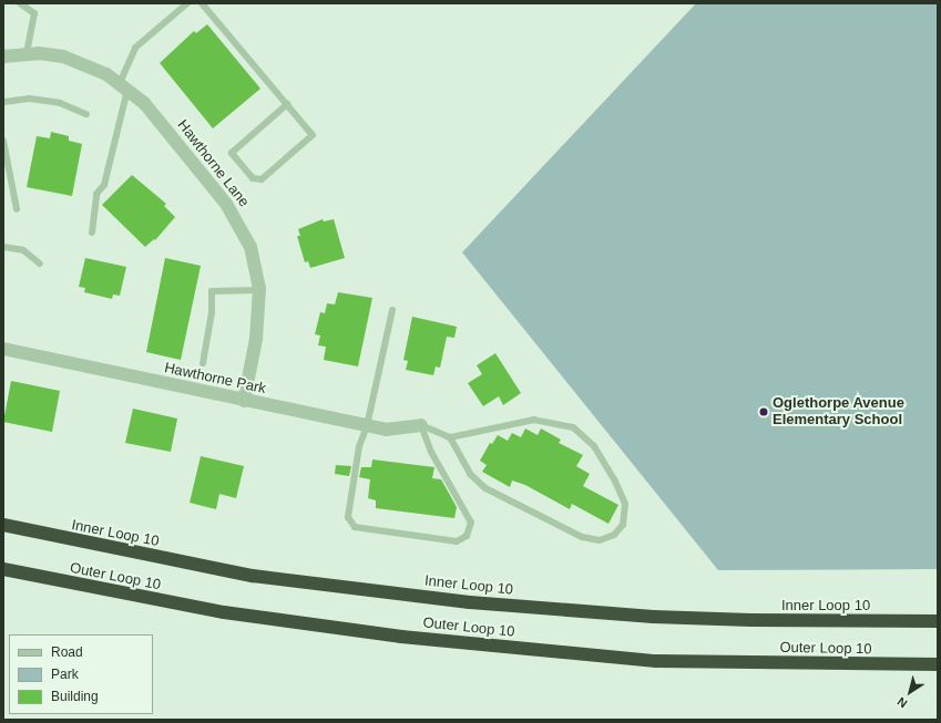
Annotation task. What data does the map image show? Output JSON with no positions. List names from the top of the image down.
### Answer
{
  "streets": {
    "highway": ["Inner Loop 10", "Outer Loop 10"],
    "street": ["Hawthorne Lane", "Hawthorne Park"]
  },
  "crossings": [
    ["Hawthorne Lane", "Hawthorne Park"]
  ],
  "places": ["Oglethorpe Avenue Elementary School"],
  "legend": ["Road", "Park", "Building"],
  "north": "bottom left"
}
